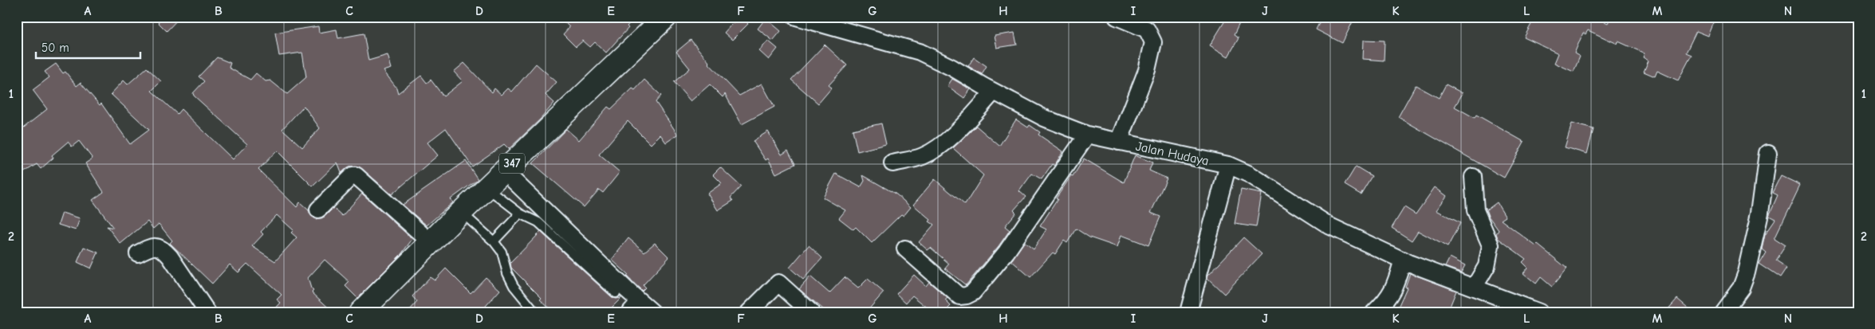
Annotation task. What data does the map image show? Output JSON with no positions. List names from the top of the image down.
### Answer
{
  "streets": {
    "main road": ["347"],
    "street": ["Jalan Hudaya"]
  },
  "scale_bar": "50 m",
  "grid": {
    "columns": [
      "A",
      "B",
      "C",
      "D",
      "E",
      "F",
      "G",
      "H",
      "I",
      "J",
      "K",
      "L",
      "M",
      "N"
    ],
    "rows": ["1", "2"]
  }
}
